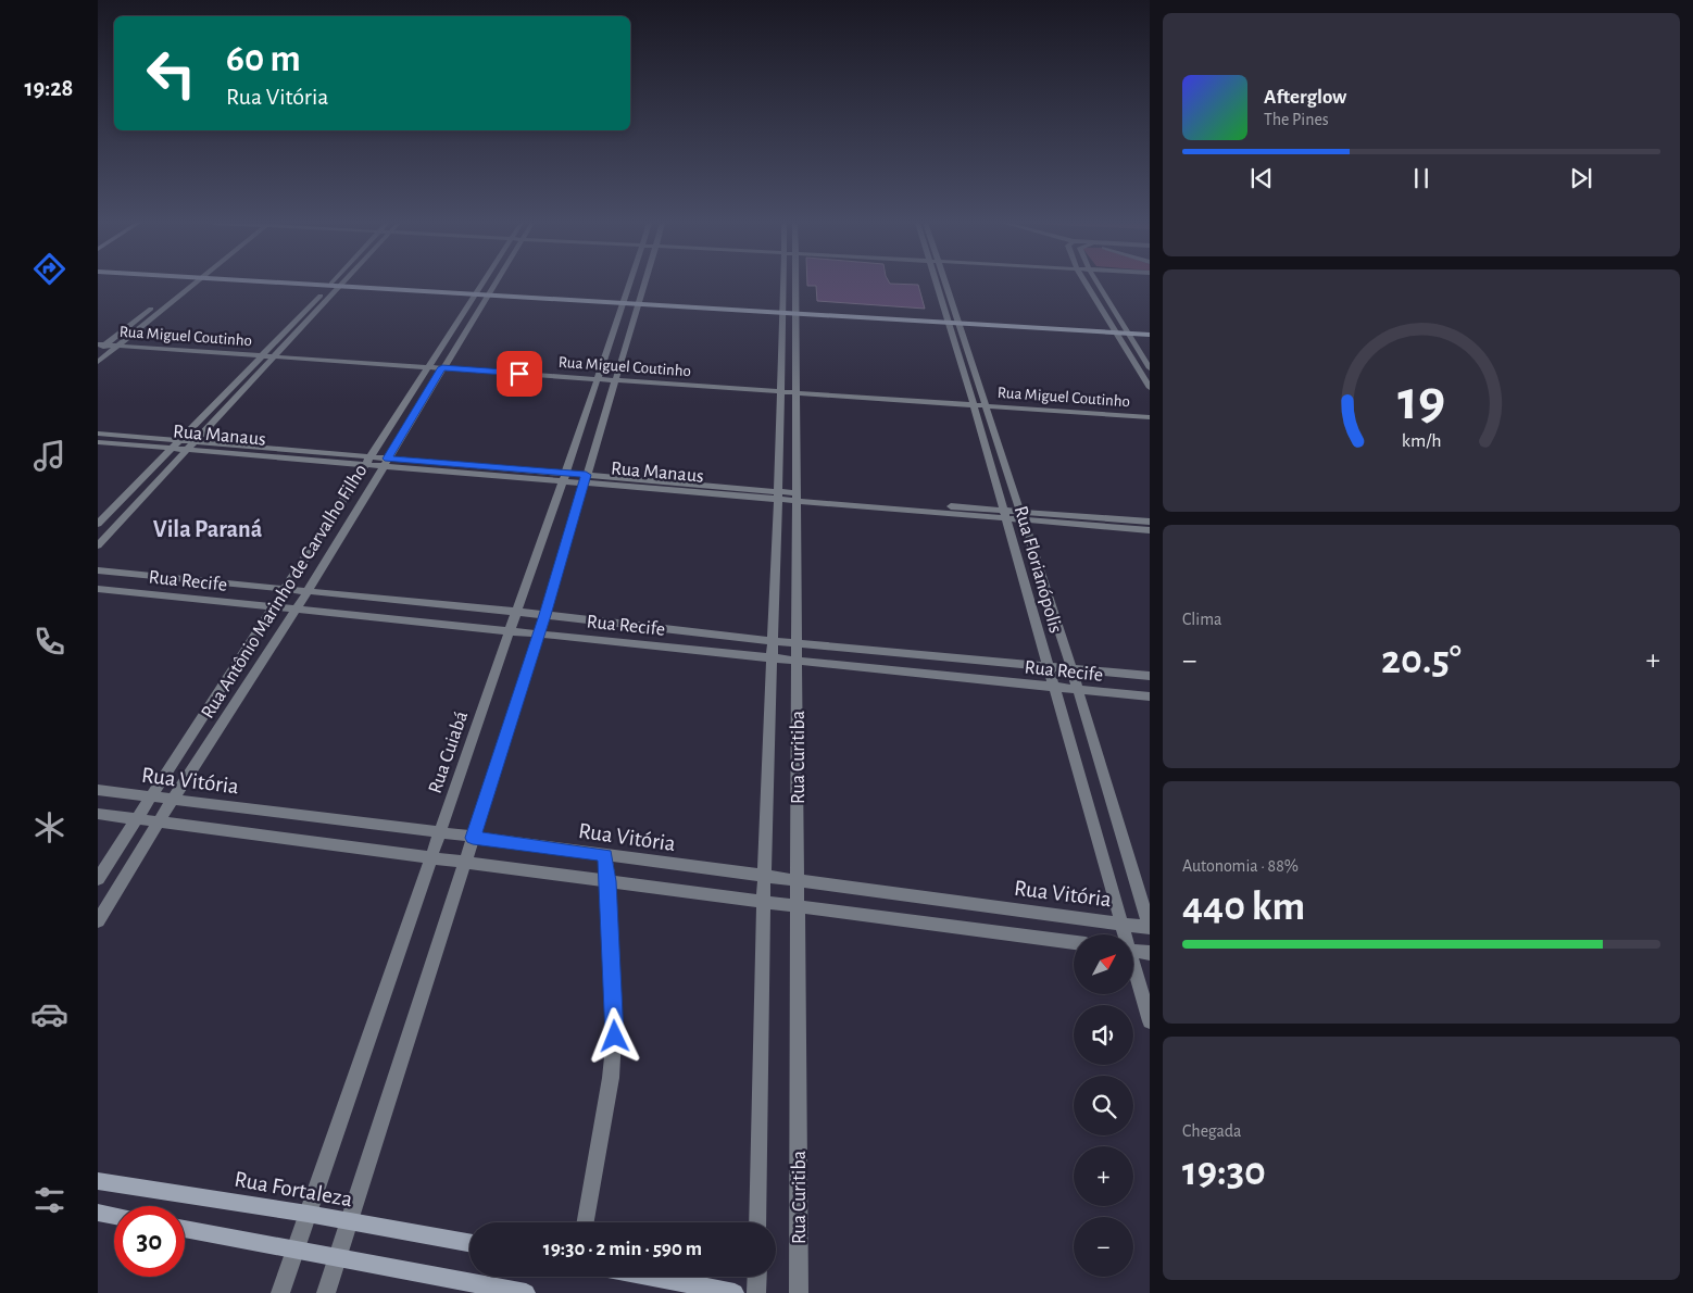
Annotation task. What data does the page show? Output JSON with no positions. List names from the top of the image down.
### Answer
{
  "streets": {
    "street": [
      "Rua Miguel Coutinho",
      "Rua Manaus",
      "Rua Florianópolis",
      "Rua Recife",
      "Rua Antônio Marinho de Carvalho Filho",
      "Rua Cuiabá",
      "Rua Curitiba",
      "Rua Vitória",
      "Rua Fortaleza"
    ]
  },
  "crossings": [
    ["Rua Miguel Coutinho", "Rua Florianópolis"],
    ["Rua Miguel Coutinho", "Rua Antônio Marinho de Carvalho Filho"],
    ["Rua Miguel Coutinho", "Rua Cuiabá"],
    ["Rua Miguel Coutinho", "Rua Curitiba"],
    ["Rua Manaus", "Rua Florianópolis"],
    ["Rua Manaus", "Rua Antônio Marinho de Carvalho Filho"],
    ["Rua Manaus", "Rua Cuiabá"],
    ["Rua Manaus", "Rua Curitiba"],
    ["Rua Florianópolis", "Rua Recife"],
    ["Rua Florianópolis", "Rua Vitória"],
    ["Rua Recife", "Rua Antônio Marinho de Carvalho Filho"],
    ["Rua Recife", "Rua Cuiabá"],
    ["Rua Recife", "Rua Curitiba"],
    ["Rua Antônio Marinho de Carvalho Filho", "Rua Vitória"],
    ["Rua Cuiabá", "Rua Vitória"],
    ["Rua Cuiabá", "Rua Fortaleza"],
    ["Rua Curitiba", "Rua Vitória"]
  ],
  "districts": ["Vila Paraná"],
  "north": "top right",
  "page": {
    "tabs": "19:28",
    "turn": ["60 m", "Rua Vitória"],
    "song": ["Afterglow", "The Pines"],
    "tile": [
      "Clima",
      ["Autonomia · 88%", "440 km"],
      ["Chegada", "19:30"]
    ],
    "heat": ["−", "20.5°", "+"],
    "map_buttons": ["+", "−"],
    "limit": "30",
    "trip": "19:30 · 2 min · 590 m",
    "gauge": ["19", "km/h"]
  }
}
